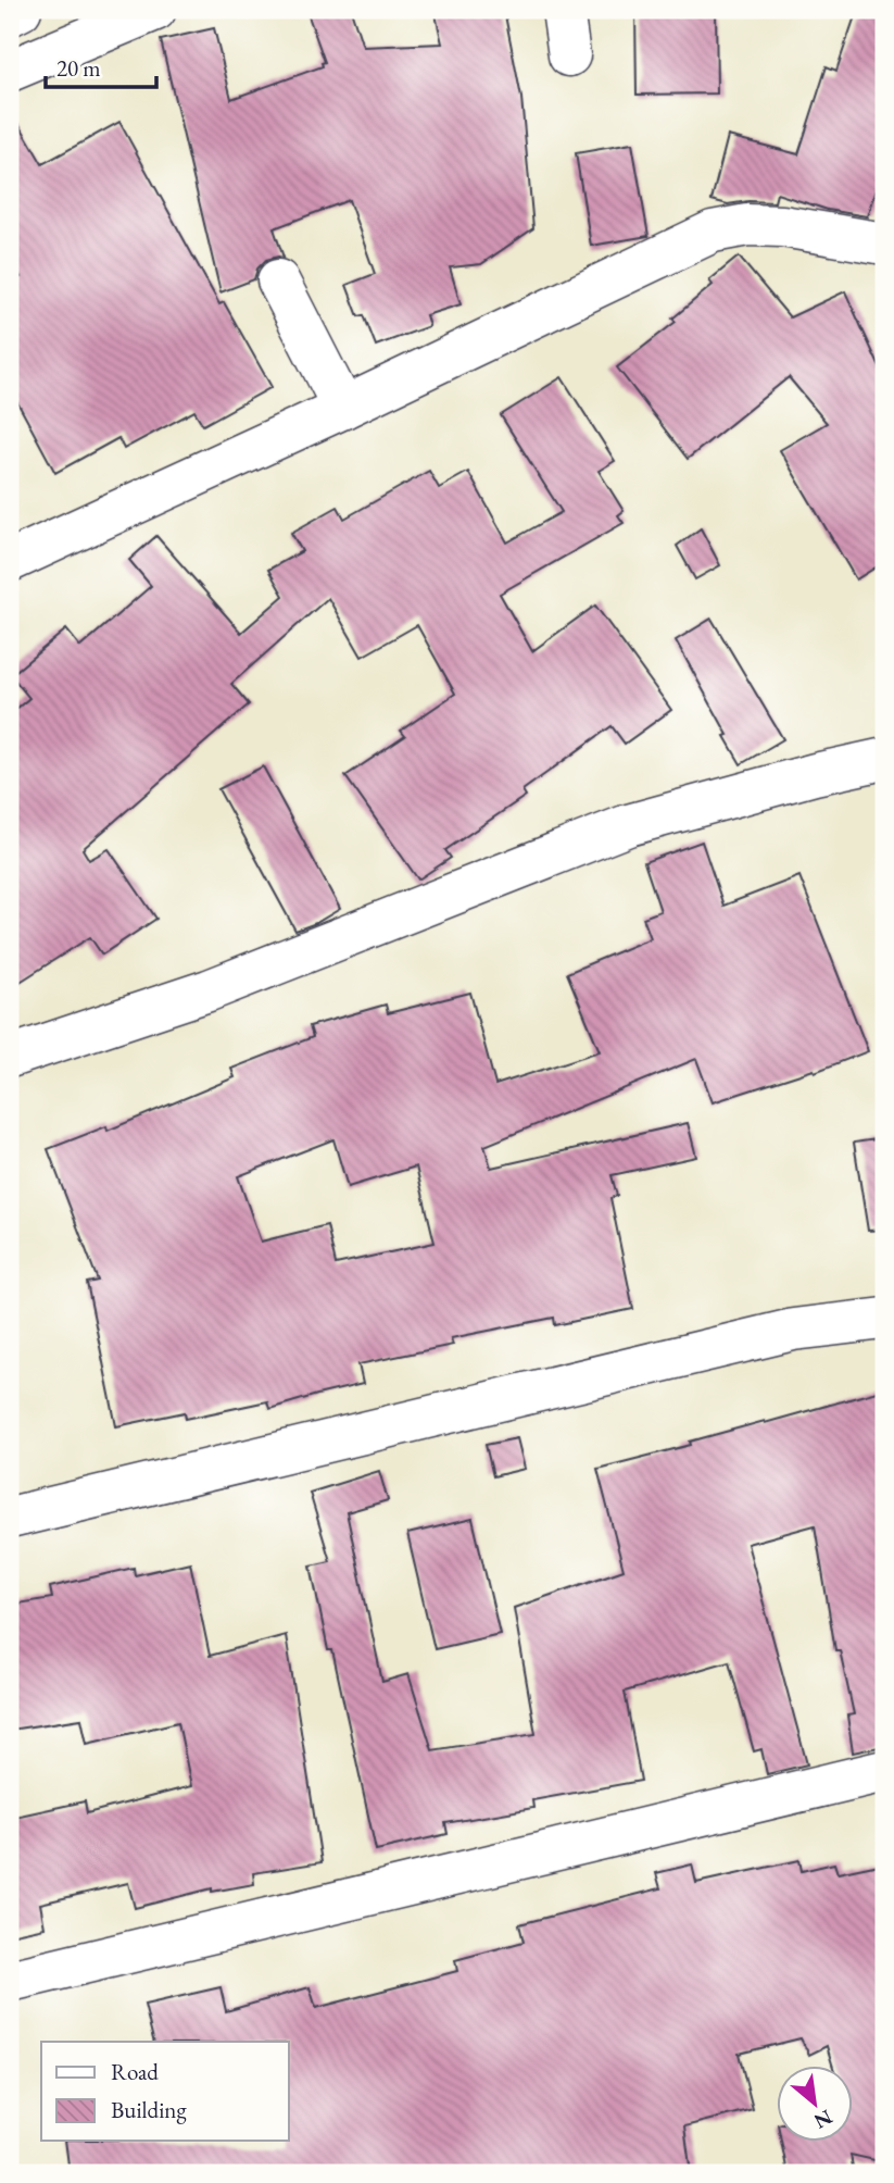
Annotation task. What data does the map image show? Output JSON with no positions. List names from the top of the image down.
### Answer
{
  "legend": ["Road", "Building"],
  "scale_bar": "20 m",
  "north": "bottom right"
}
